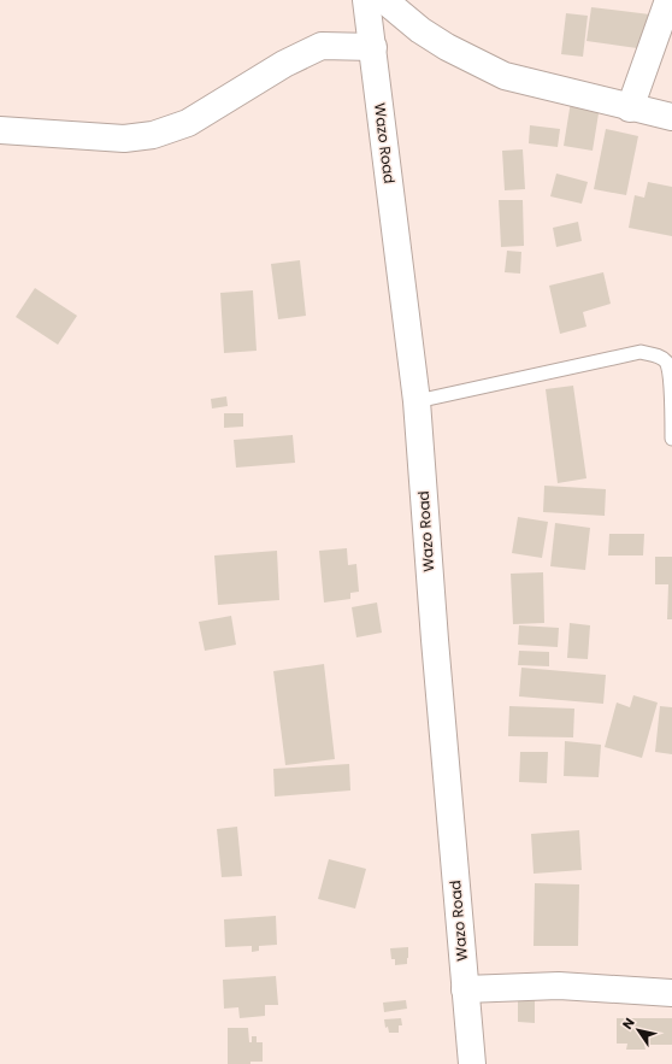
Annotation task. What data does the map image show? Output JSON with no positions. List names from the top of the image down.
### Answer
{
  "streets": {
    "main road": ["Wazo Road"]
  },
  "north": "top left"
}
